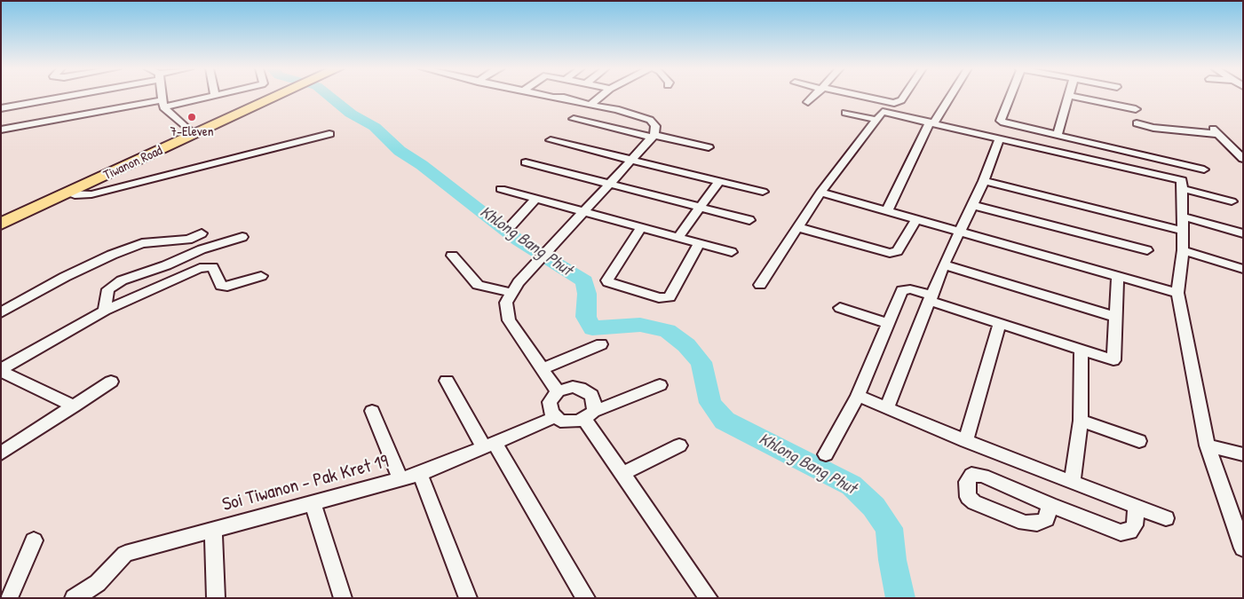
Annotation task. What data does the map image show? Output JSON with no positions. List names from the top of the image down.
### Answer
{
  "streets": {
    "main road": ["Tiwanon Road"],
    "street": ["Soi Tiwanon - Pak Kret 19"]
  },
  "water": ["Khlong Bang Phut"],
  "places": ["7-Eleven"]
}
